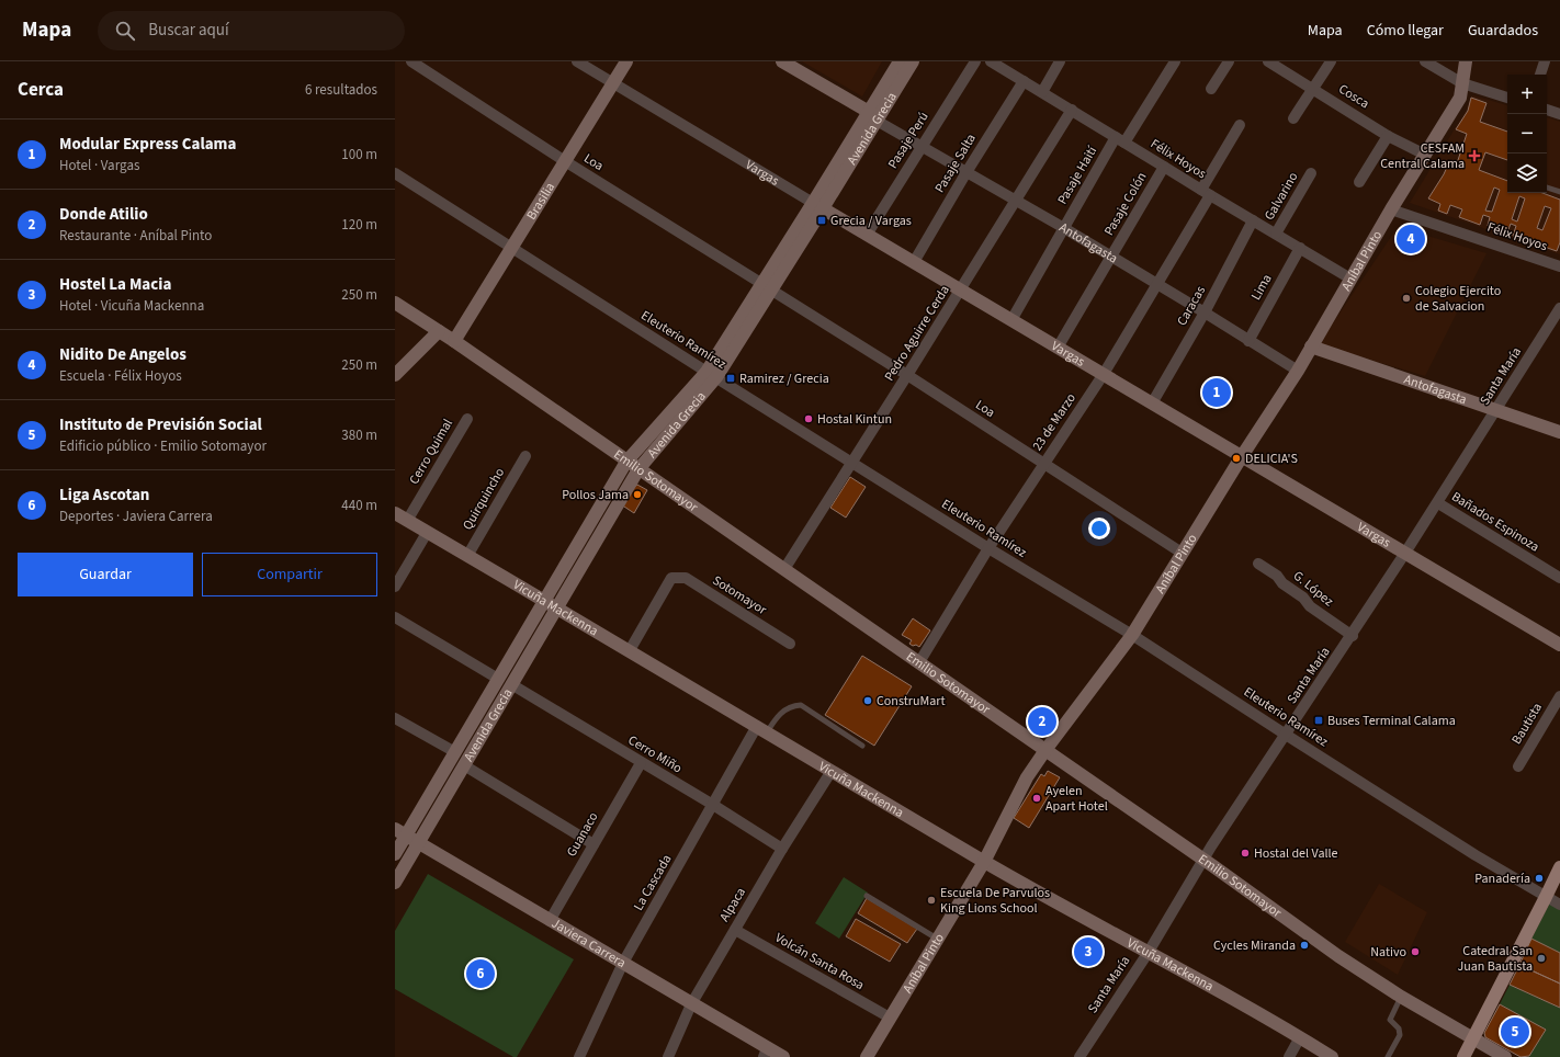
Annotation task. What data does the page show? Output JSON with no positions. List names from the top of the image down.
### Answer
{
  "streets": {
    "street": [
      "Cosca",
      "Avenida Grecia",
      "Pasaje Perú",
      "Félix Hoyos",
      "Loa",
      "Pasaje Salta",
      "Vargas",
      "Pasaje Haití",
      "Galvarino",
      "Brasilia",
      "Pasaje Colón",
      "Antofagasta",
      "Aníbal Pinto",
      "Lima",
      "Caracas",
      "Pedro Aguirre Cerda",
      "Eleuterio Ramírez",
      "Santa María",
      "23 de Marzo",
      "Cerro Quimal",
      "Emilio Sotomayor",
      "Quirquincho",
      "Bañados Espinoza",
      "G. López",
      "Sotomayor",
      "Vicuña Mackenna",
      "Bautista",
      "Cerro Miño",
      "Guanaco",
      "La Cascada",
      "Alpaca",
      "Javiera Carrera",
      "Volcán Santa Rosa"
    ]
  },
  "crossings": [
    ["Cosca", "Aníbal Pinto"],
    ["Avenida Grecia", "Loa"],
    ["Avenida Grecia", "Vargas"],
    ["Avenida Grecia", "Antofagasta"],
    ["Avenida Grecia", "Eleuterio Ramírez"],
    ["Avenida Grecia", "Emilio Sotomayor"],
    ["Avenida Grecia", "Vicuña Mackenna"],
    ["Avenida Grecia", "Cerro Miño"],
    ["Avenida Grecia", "Javiera Carrera"],
    ["Pasaje Perú", "Vargas"],
    ["Pasaje Perú", "Antofagasta"],
    ["Félix Hoyos", "Pasaje Salta"],
    ["Félix Hoyos", "Pasaje Haití"],
    ["Félix Hoyos", "Galvarino"],
    ["Félix Hoyos", "Pasaje Colón"],
    ["Félix Hoyos", "Aníbal Pinto"],
    ["Félix Hoyos", "Lima"],
    ["Félix Hoyos", "Caracas"],
    ["Félix Hoyos", "Pedro Aguirre Cerda"],
    ["Félix Hoyos", "23 de Marzo"],
    ["Loa", "Brasilia"],
    ["Loa", "Aníbal Pinto"],
    ["Loa", "Pedro Aguirre Cerda"],
    ["Loa", "23 de Marzo"],
    ["Pasaje Salta", "Vargas"],
    ["Pasaje Salta", "Antofagasta"],
    ["Vargas", "Pasaje Haití"],
    ["Vargas", "Brasilia"],
    ["Vargas", "Pasaje Colón"],
    ["Vargas", "Aníbal Pinto"],
    ["Vargas", "Caracas"],
    ["Vargas", "Pedro Aguirre Cerda"],
    ["Vargas", "Santa María"],
    ["Vargas", "23 de Marzo"],
    ["Pasaje Haití", "Antofagasta"],
    ["Brasilia", "Eleuterio Ramírez"],
    ["Brasilia", "Emilio Sotomayor"],
    ["Pasaje Colón", "Antofagasta"],
    ["Antofagasta", "Aníbal Pinto"],
    ["Antofagasta", "Lima"],
    ["Antofagasta", "Caracas"],
    ["Antofagasta", "Pedro Aguirre Cerda"],
    ["Antofagasta", "Santa María"],
    ["Antofagasta", "23 de Marzo"],
    ["Aníbal Pinto", "Eleuterio Ramírez"],
    ["Aníbal Pinto", "Emilio Sotomayor"],
    ["Aníbal Pinto", "Vicuña Mackenna"],
    ["Aníbal Pinto", "Volcán Santa Rosa"],
    ["Pedro Aguirre Cerda", "Eleuterio Ramírez"],
    ["Pedro Aguirre Cerda", "Emilio Sotomayor"],
    ["Eleuterio Ramírez", "Santa María"],
    ["Eleuterio Ramírez", "23 de Marzo"],
    ["Santa María", "Emilio Sotomayor"],
    ["Santa María", "Bañados Espinoza"],
    ["Santa María", "G. López"],
    ["Santa María", "Vicuña Mackenna"],
    ["23 de Marzo", "Emilio Sotomayor"],
    ["Cerro Quimal", "Vicuña Mackenna"],
    ["Quirquincho", "Vicuña Mackenna"],
    ["Sotomayor", "Vicuña Mackenna"],
    ["Vicuña Mackenna", "La Cascada"],
    ["Vicuña Mackenna", "Alpaca"],
    ["Cerro Miño", "Guanaco"],
    ["Cerro Miño", "La Cascada"],
    ["Cerro Miño", "Alpaca"],
    ["Guanaco", "Javiera Carrera"],
    ["La Cascada", "Javiera Carrera"],
    ["Alpaca", "Javiera Carrera"],
    ["Alpaca", "Volcán Santa Rosa"]
  ],
  "places": {
    "health": ["CESFAM Central Calama"],
    "transit": ["Grecia / Vargas", "Ramirez / Grecia", "Buses Terminal Calama"],
    "other": [
      "Colegio Ejercito de Salvacion",
      "Hostal Kintun",
      "DELICIA'S",
      "Pollos Jama",
      "ConstruMart",
      "Ayelen Apart Hotel",
      "Hostal del Valle",
      "Panadería",
      "Escuela De Parvulos King Lions School",
      "Cycles Miranda",
      "Nativo",
      "Catedral San Juan Bautista"
    ]
  },
  "page": {
    "header": "Mapa",
    "search": "Buscar aquí",
    "nav": ["Mapa", "Cómo llegar", "Guardados"],
    "heading": ["Cerca", "6 resultados"],
    "map_buttons": ["+", "−"],
    "list": [
      {
        "mark": "1",
        "name": "Modular Express Calama",
        "note": "Hotel · Vargas",
        "value": "100 m"
      },
      {
        "mark": "2",
        "name": "Donde Atilio",
        "note": "Restaurante · Aníbal Pinto",
        "value": "120 m"
      },
      {
        "mark": "3",
        "name": "Hostel La Macia",
        "note": "Hotel · Vicuña Mackenna",
        "value": "250 m"
      },
      {
        "mark": "4",
        "name": "Nidito De Angelos",
        "note": "Escuela · Félix Hoyos",
        "value": "250 m"
      },
      {
        "mark": "5",
        "name": "Instituto de Previsión Social",
        "note": "Edificio público · Emilio Sotomayor",
        "value": "380 m"
      },
      {
        "mark": "6",
        "name": "Liga Ascotan",
        "note": "Deportes · Javiera Carrera",
        "value": "440 m"
      }
    ],
    "pins": [
      "4",
      "1",
      "2",
      "3",
      "6",
      "5"
    ],
    "buttons": ["Guardar", "Compartir"]
  }
}
